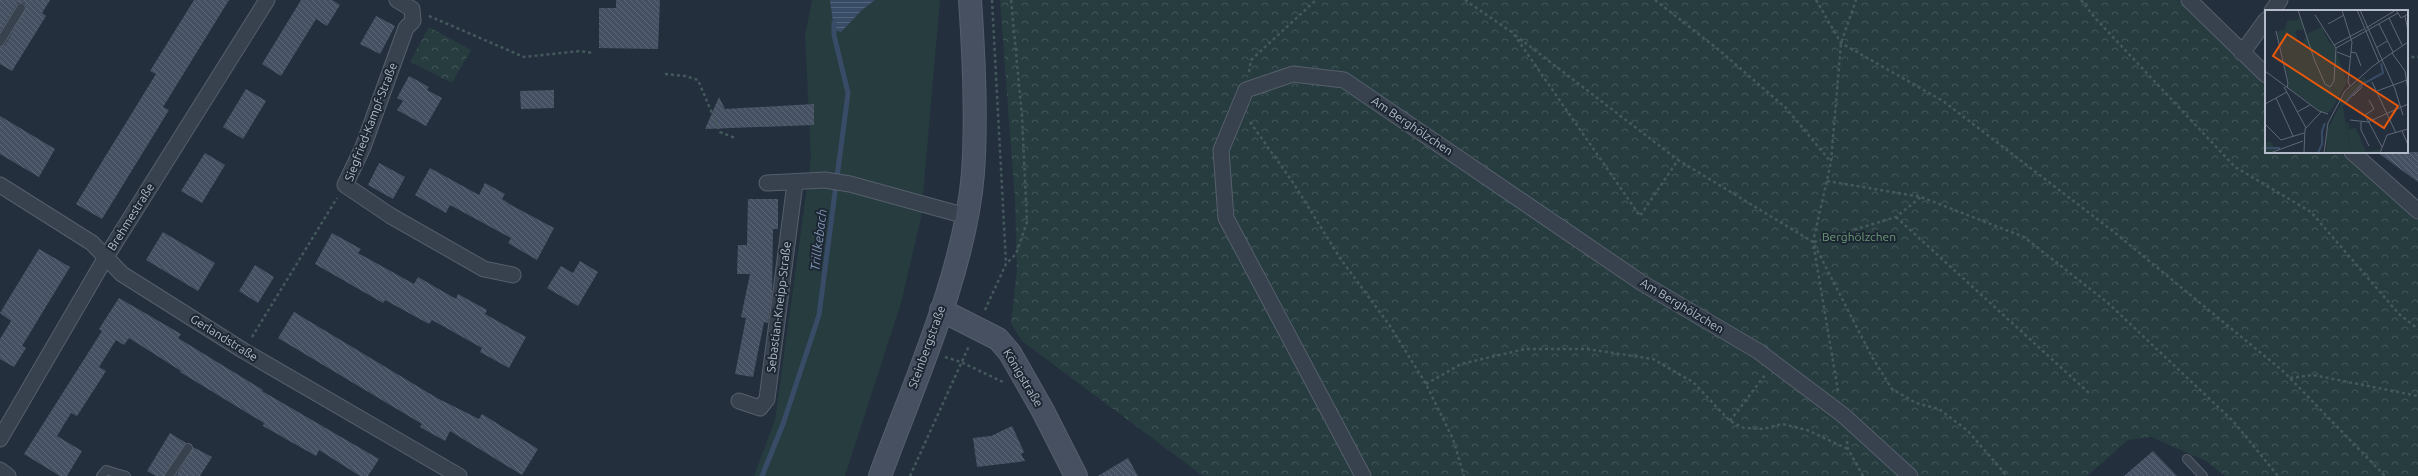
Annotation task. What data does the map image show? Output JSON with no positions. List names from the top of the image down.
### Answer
{
  "streets": {
    "main road": ["Steinbergstraße", "Königstraße"],
    "street": [
      "Siegfried-Kampf-Straße",
      "Am Berghölzchen",
      "Brehmestraße",
      "Sebastian-Kneipp-Straße",
      "Gerlandstraße"
    ]
  },
  "crossings": [
    ["Brehmestraße", "Gerlandstraße"],
    ["Steinbergstraße", "Königstraße"]
  ],
  "water": ["Trillkebach"],
  "parks": ["Berghölzchen"]
}
